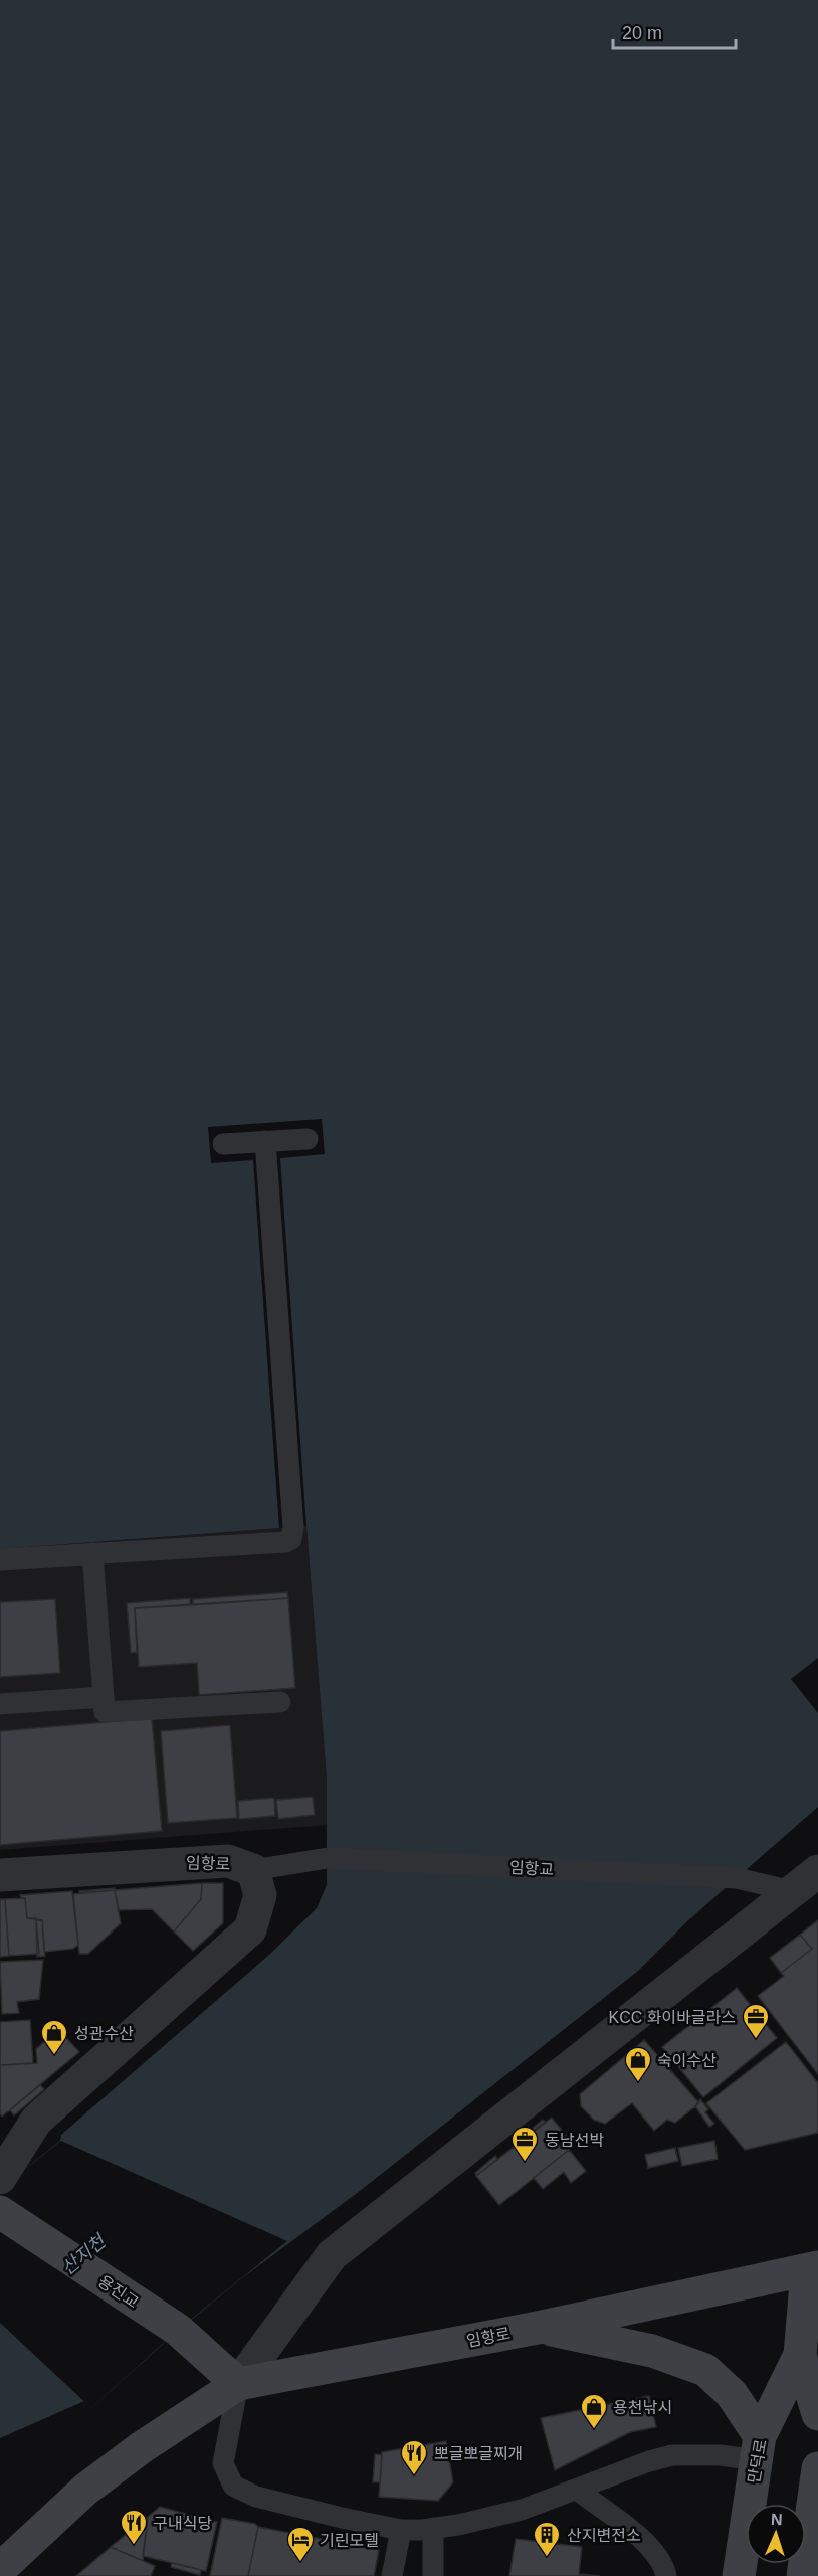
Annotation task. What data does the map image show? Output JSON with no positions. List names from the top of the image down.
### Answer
{
  "streets": {
    "main road": ["임항로", "용진교", "만덕로"],
    "lane": ["임항교"]
  },
  "crossings": [
    ["임항로", "임항교"],
    ["임항로", "용진교"],
    ["임항로", "만덕로"]
  ],
  "water": ["산지천"],
  "places": {
    "office": ["KCC 화이바글라스", "동남선박"],
    "shop": ["성관수산", "숙이수산", "용천낚시"],
    "restaurant": ["뽀글뽀글찌개", "구내식당"],
    "building": ["산지변전소"],
    "hotel": ["기린모텔"]
  },
  "scale_bar": "20 m",
  "north": "top"
}
